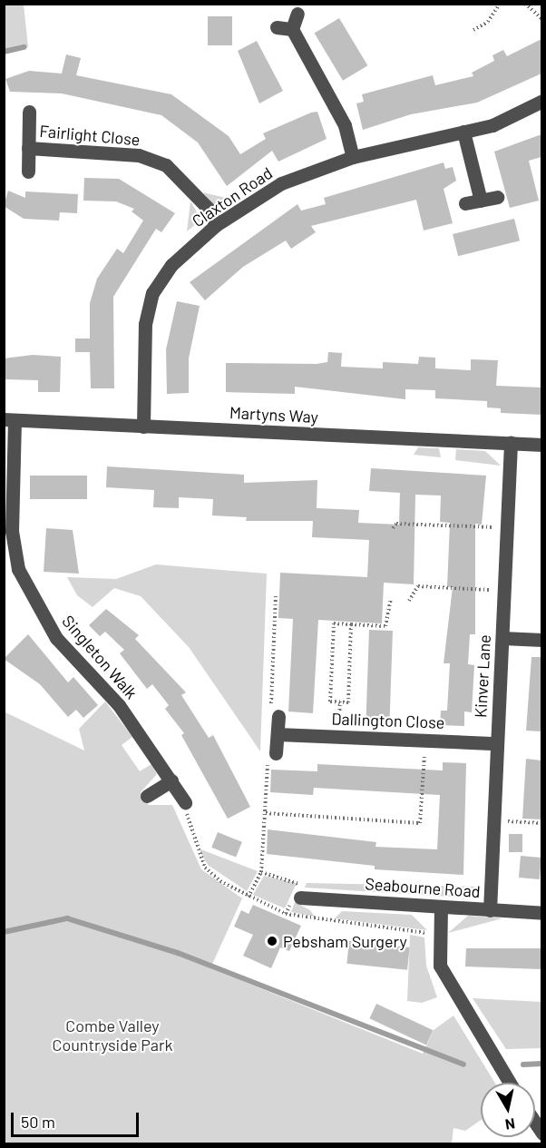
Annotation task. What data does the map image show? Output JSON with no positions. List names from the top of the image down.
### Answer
{
  "streets": {
    "street": [
      "Fairlight Close",
      "Claxton Road",
      "Martyns Way",
      "Singleton Walk",
      "Kinver Lane",
      "Dallington Close",
      "Seabourne Road"
    ]
  },
  "crossings": [
    ["Fairlight Close", "Claxton Road"],
    ["Claxton Road", "Martyns Way"],
    ["Martyns Way", "Singleton Walk"],
    ["Martyns Way", "Kinver Lane"],
    ["Kinver Lane", "Dallington Close"],
    ["Kinver Lane", "Seabourne Road"]
  ],
  "parks": ["Combe Valley Countryside Park"],
  "places": ["Pebsham Surgery"],
  "scale_bar": "50 m",
  "north": "bottom"
}
